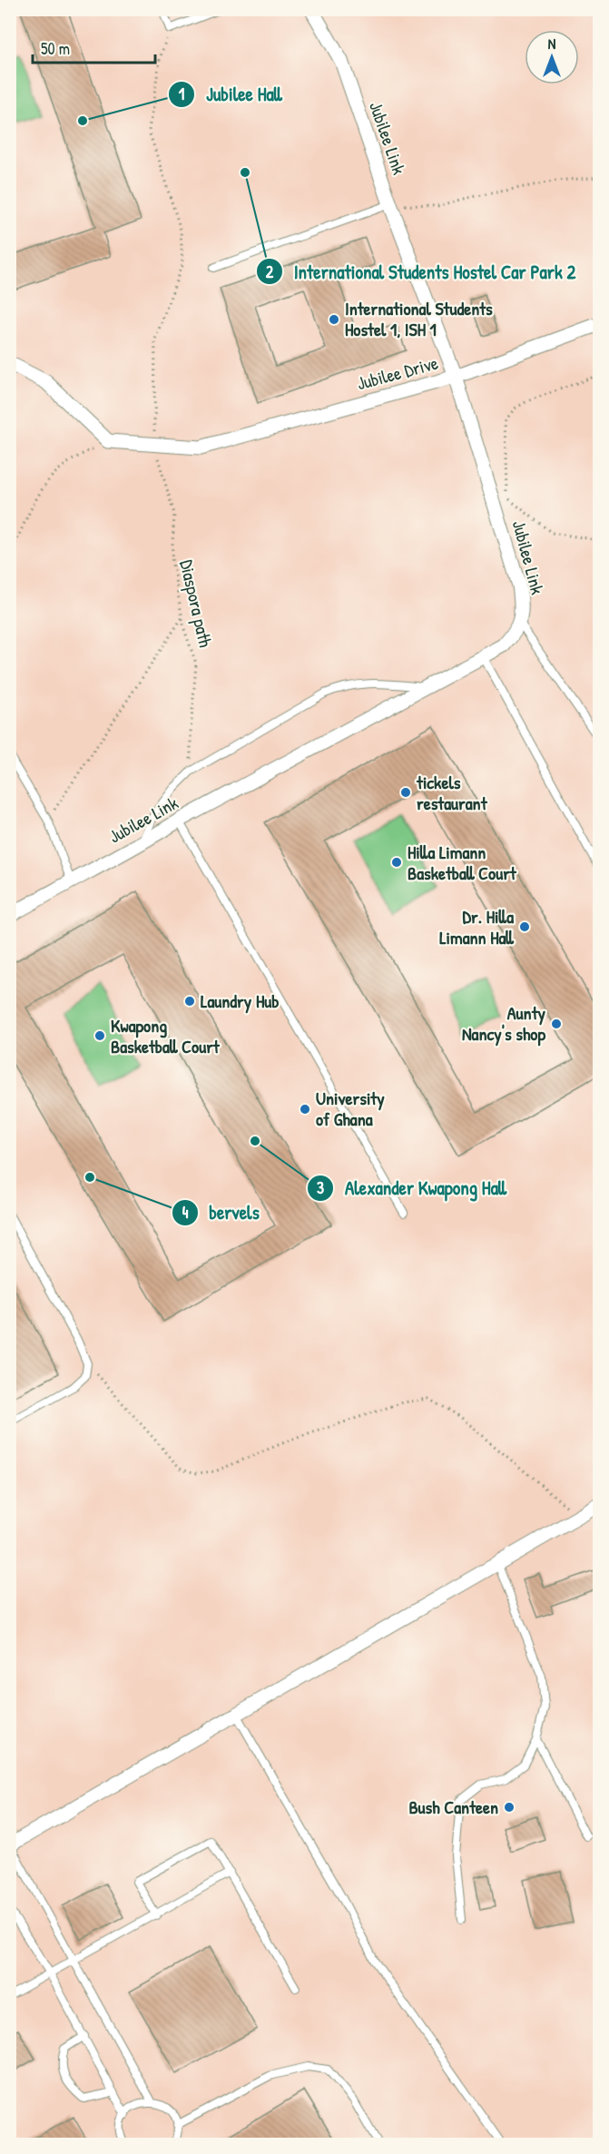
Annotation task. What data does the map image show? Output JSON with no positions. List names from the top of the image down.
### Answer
{
  "streets": {
    "street": ["Jubilee Link", "Jubilee Drive"],
    "path": ["Diaspora path"]
  },
  "crossings": [
    ["Jubilee Link", "Jubilee Drive"],
    ["Jubilee Drive", "Diaspora path"]
  ],
  "places": [
    "Jubilee Hall",
    "International Students Hostel Car Park 2",
    "International Students Hostel 1, ISH 1",
    "tickels restaurant",
    "Hilla Limann Basketball Court",
    "Dr. Hilla Limann Hall",
    "Laundry Hub",
    "Aunty Nancy's shop",
    "Kwapong Basketball Court",
    "University of Ghana",
    "Alexander Kwapong Hall",
    "bervels",
    "Bush Canteen"
  ],
  "scale_bar": "50 m",
  "north": "top"
}
